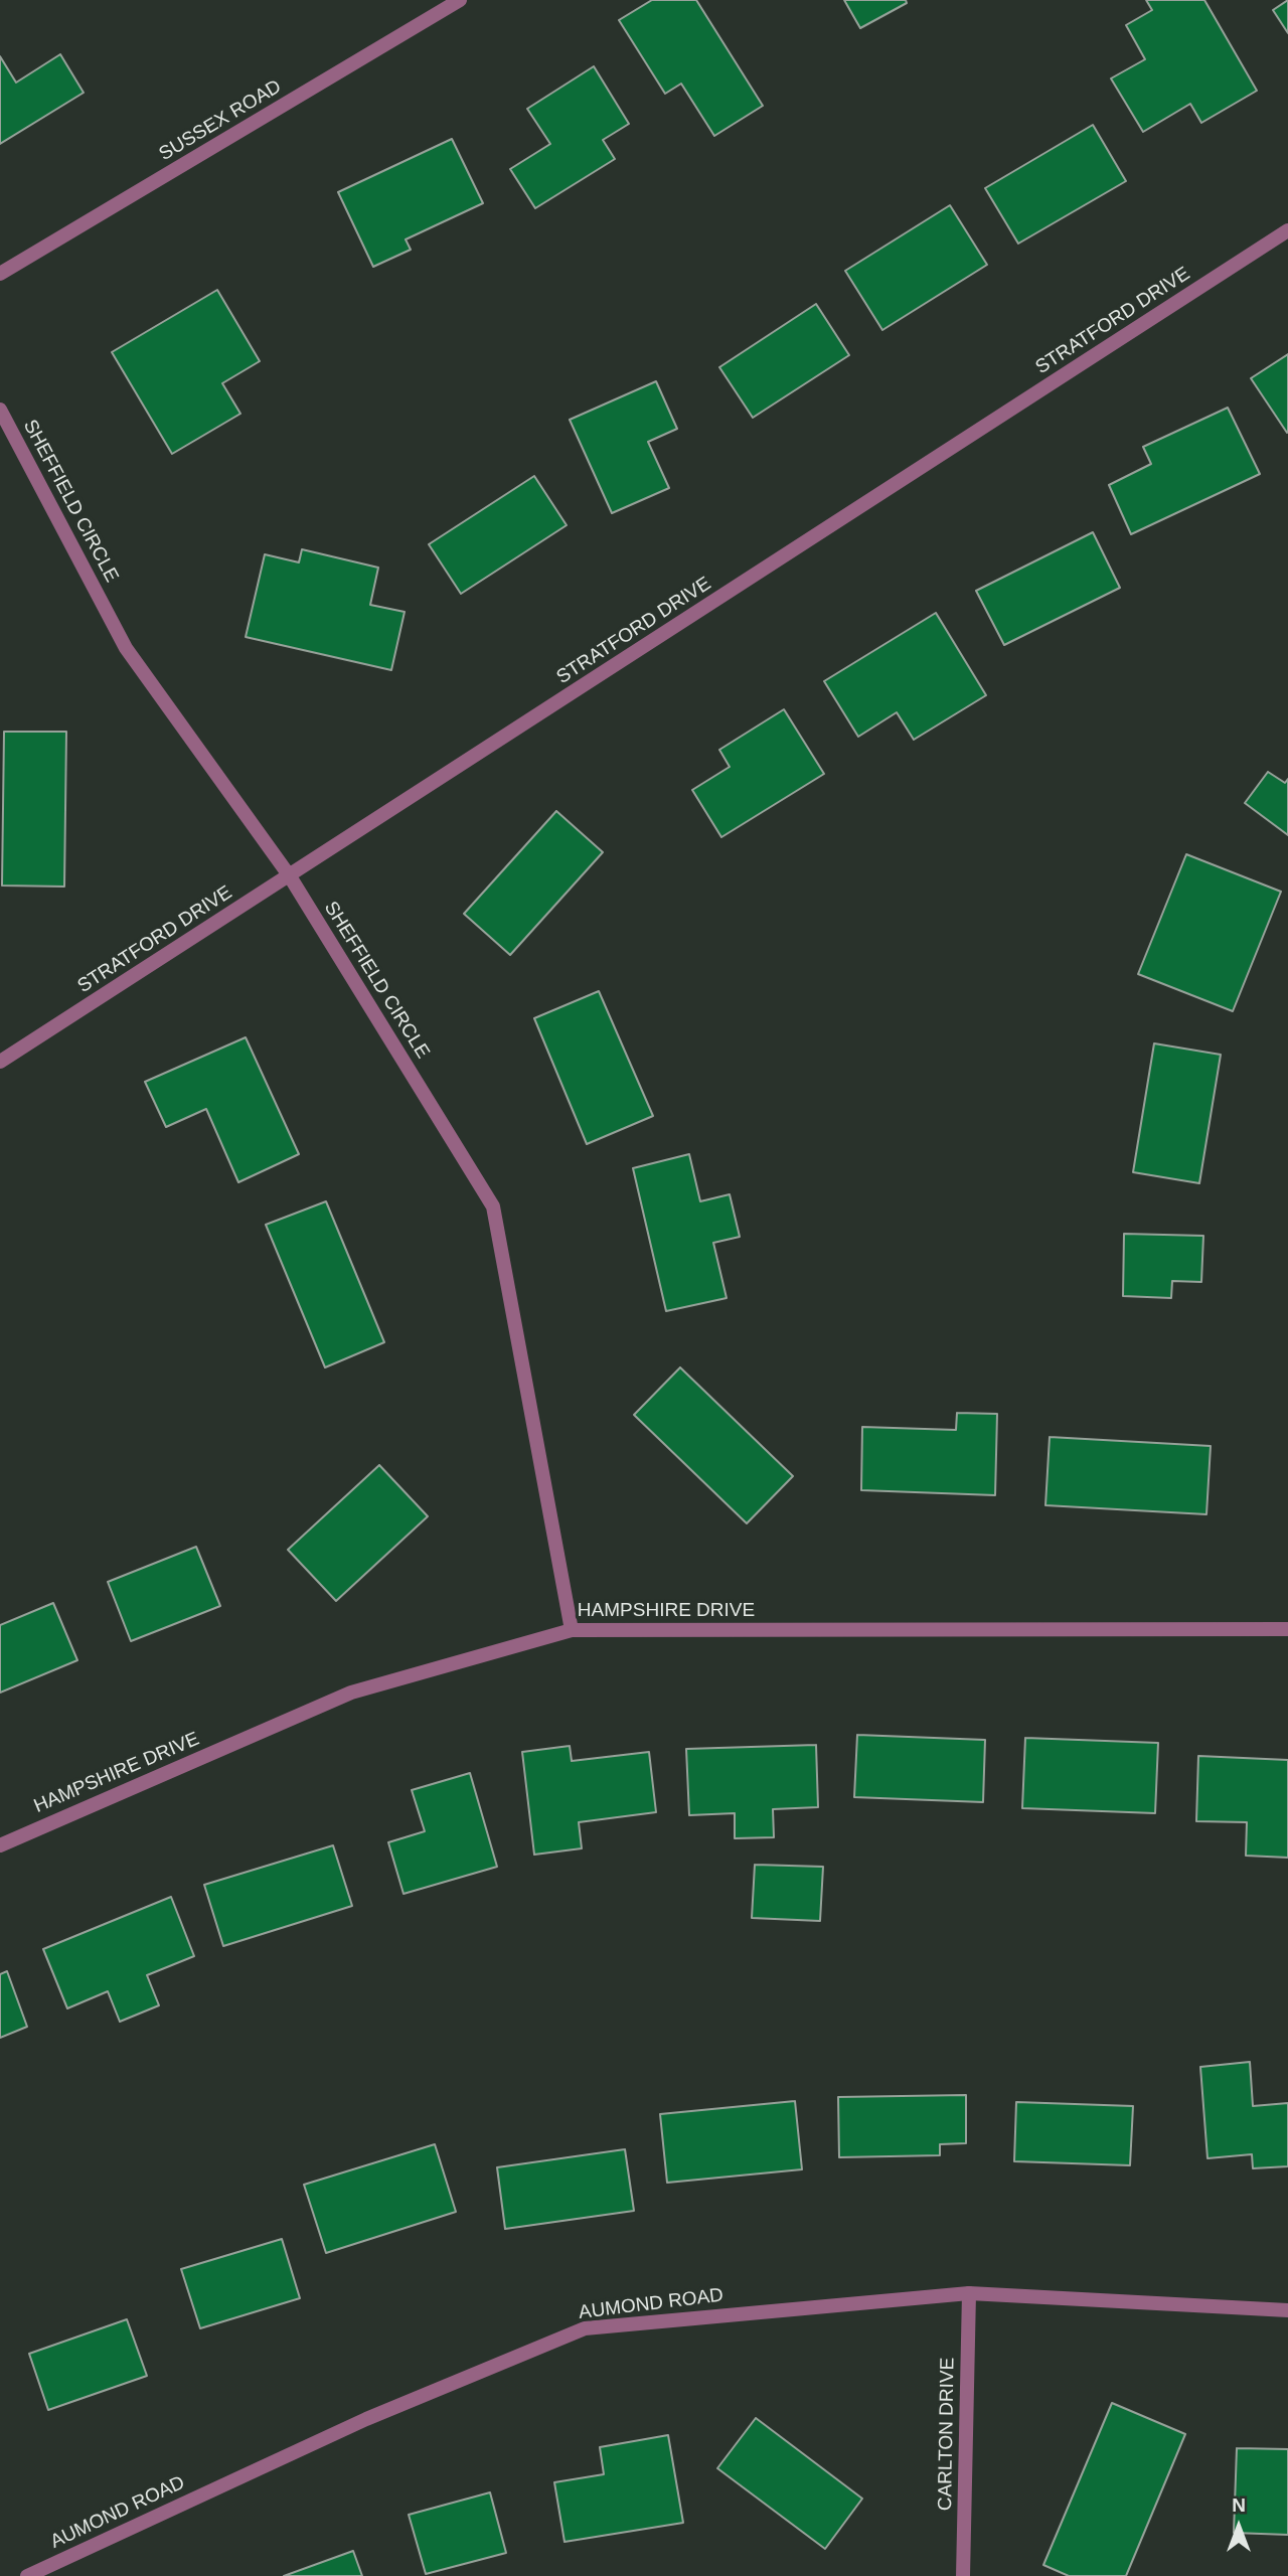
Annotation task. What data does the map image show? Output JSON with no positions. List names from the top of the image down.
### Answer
{
  "streets": {
    "street": [
      "SUSSEX ROAD",
      "STRATFORD DRIVE",
      "SHEFFIELD CIRCLE",
      "HAMPSHIRE DRIVE",
      "AUMOND ROAD",
      "CARLTON DRIVE"
    ]
  },
  "crossings": [
    ["STRATFORD DRIVE", "SHEFFIELD CIRCLE"],
    ["SHEFFIELD CIRCLE", "HAMPSHIRE DRIVE"],
    ["AUMOND ROAD", "CARLTON DRIVE"]
  ],
  "north": "top"
}
